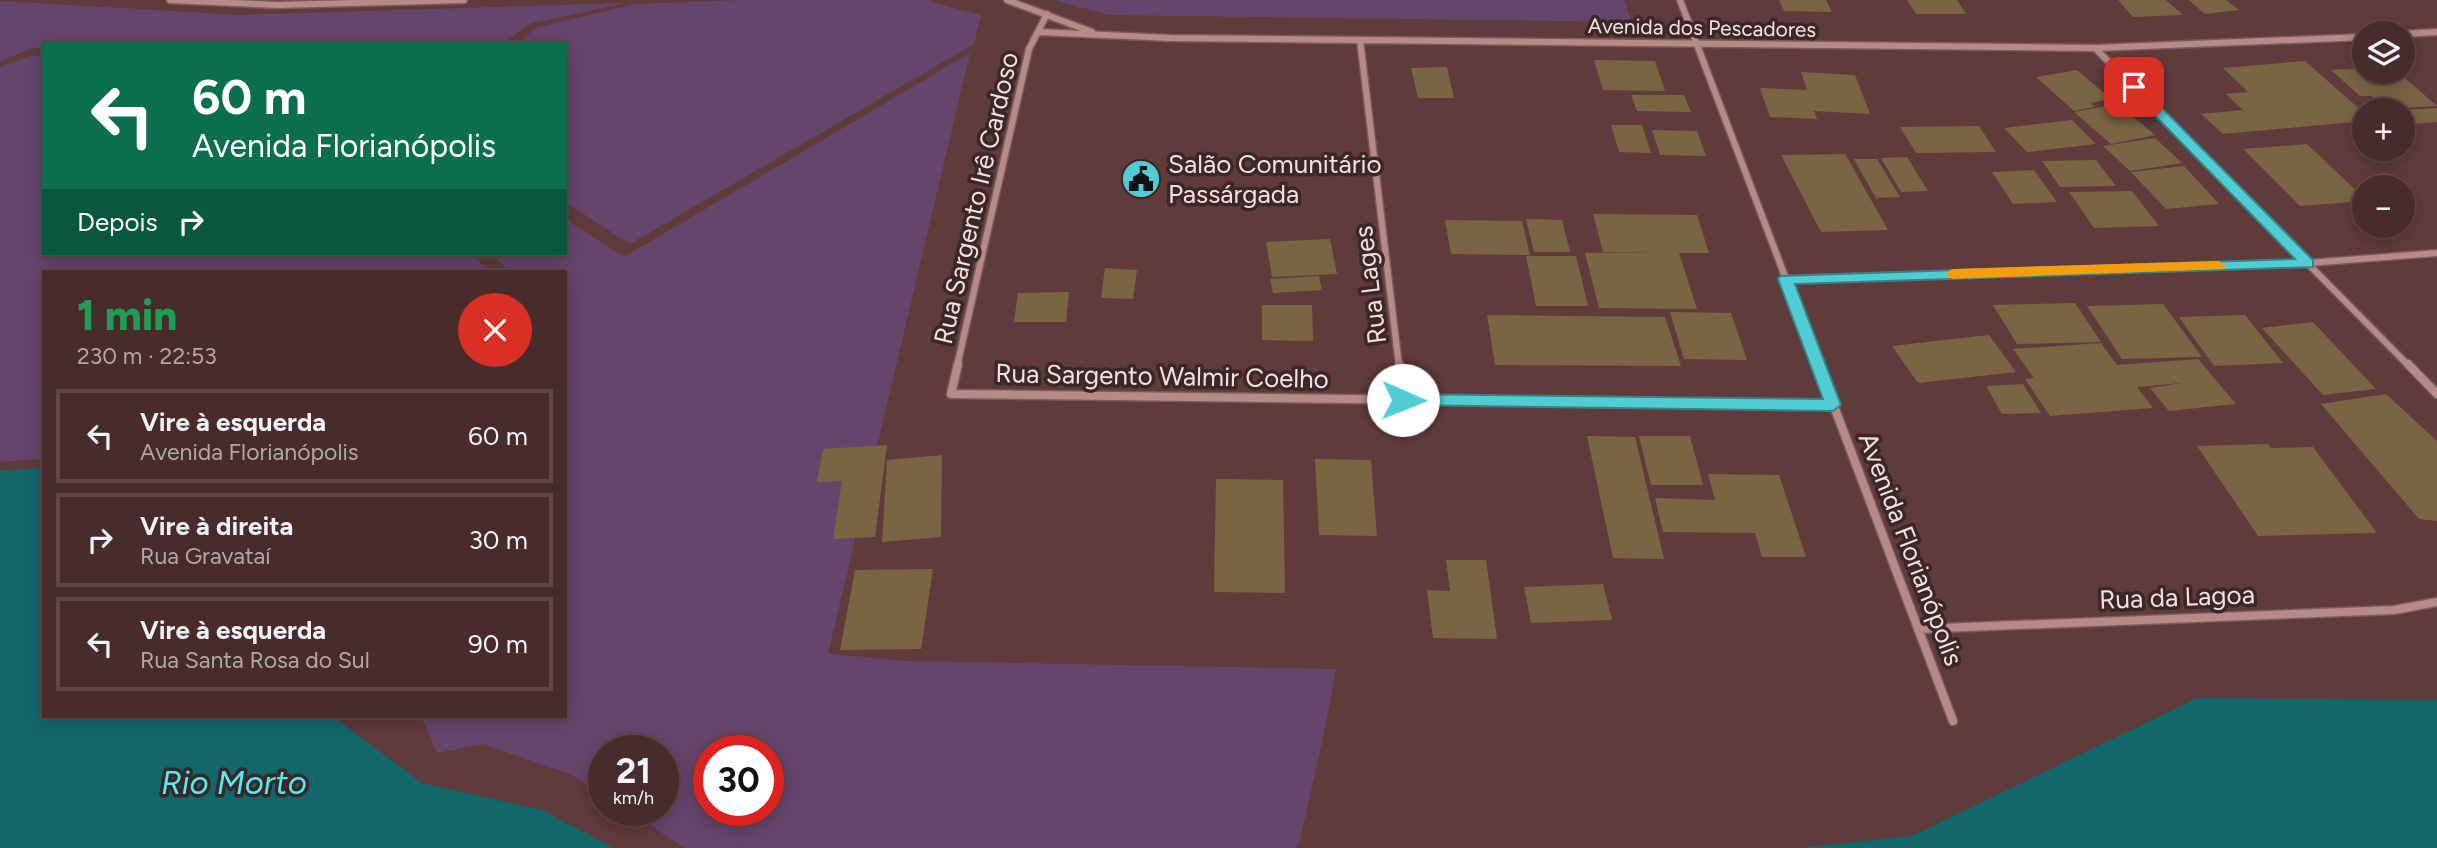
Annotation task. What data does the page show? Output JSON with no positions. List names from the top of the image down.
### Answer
{
  "streets": {
    "street": [
      "Avenida dos Pescadores",
      "Rua Sargento Irê Cardoso",
      "Rua Lages",
      "Rua Sargento Walmir Coelho",
      "Avenida Florianópolis",
      "Rua da Lagoa"
    ]
  },
  "crossings": [
    ["Avenida dos Pescadores", "Rua Sargento Irê Cardoso"],
    ["Avenida dos Pescadores", "Rua Lages"],
    ["Avenida dos Pescadores", "Avenida Florianópolis"],
    ["Rua Sargento Irê Cardoso", "Rua Sargento Walmir Coelho"],
    ["Rua Lages", "Rua Sargento Walmir Coelho"],
    ["Rua Sargento Walmir Coelho", "Avenida Florianópolis"],
    ["Avenida Florianópolis", "Rua da Lagoa"]
  ],
  "water": ["Rio Morto"],
  "places": {
    "public building": ["Salão Comunitário Passárgada"]
  },
  "page": {
    "map_buttons": ["+", "−"],
    "turn": ["60 m", "Avenida Florianópolis"],
    "then": "Depois",
    "heading": ["1 min", "230 m · 22:53"],
    "list": [
      {
        "name": "Vire à esquerda",
        "note": "Avenida Florianópolis",
        "value": "60 m"
      },
      {
        "name": "Vire à direita",
        "note": "Rua Gravataí",
        "value": "30 m"
      },
      {
        "name": "Vire à esquerda",
        "note": "Rua Santa Rosa do Sul",
        "value": "90 m"
      }
    ],
    "speed": "21 km/h",
    "limit": "30"
  }
}
